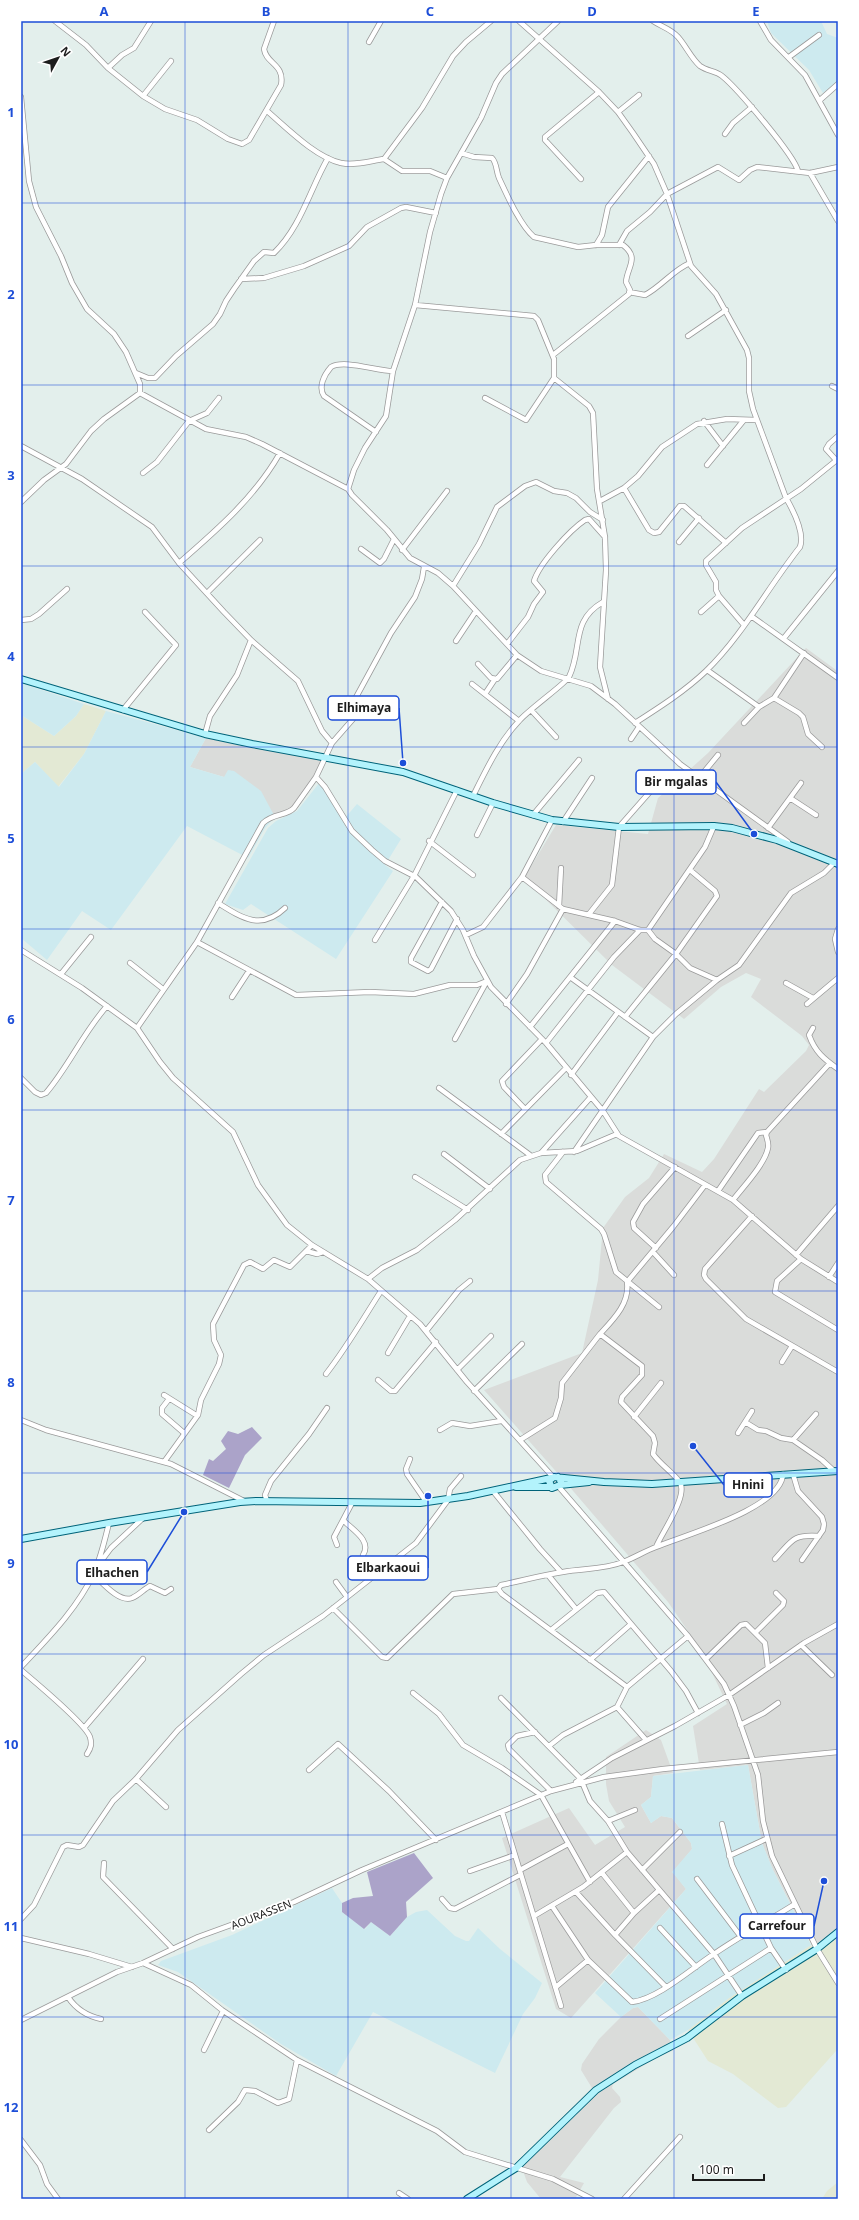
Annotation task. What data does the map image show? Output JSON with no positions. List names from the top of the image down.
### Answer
{
  "streets": {
    "street": ["AOURASSEN"]
  },
  "places": [
    "Elhimaya",
    "Bir mgalas",
    "Hnini",
    "Elbarkaoui",
    "Elhachen",
    "Carrefour"
  ],
  "scale_bar": "100 m",
  "north": "top right",
  "grid": {
    "columns": [
      "A",
      "B",
      "C",
      "D",
      "E"
    ],
    "rows": [
      "1",
      "2",
      "3",
      "4",
      "5",
      "6",
      "7",
      "8",
      "9",
      "10",
      "11",
      "12"
    ]
  }
}
